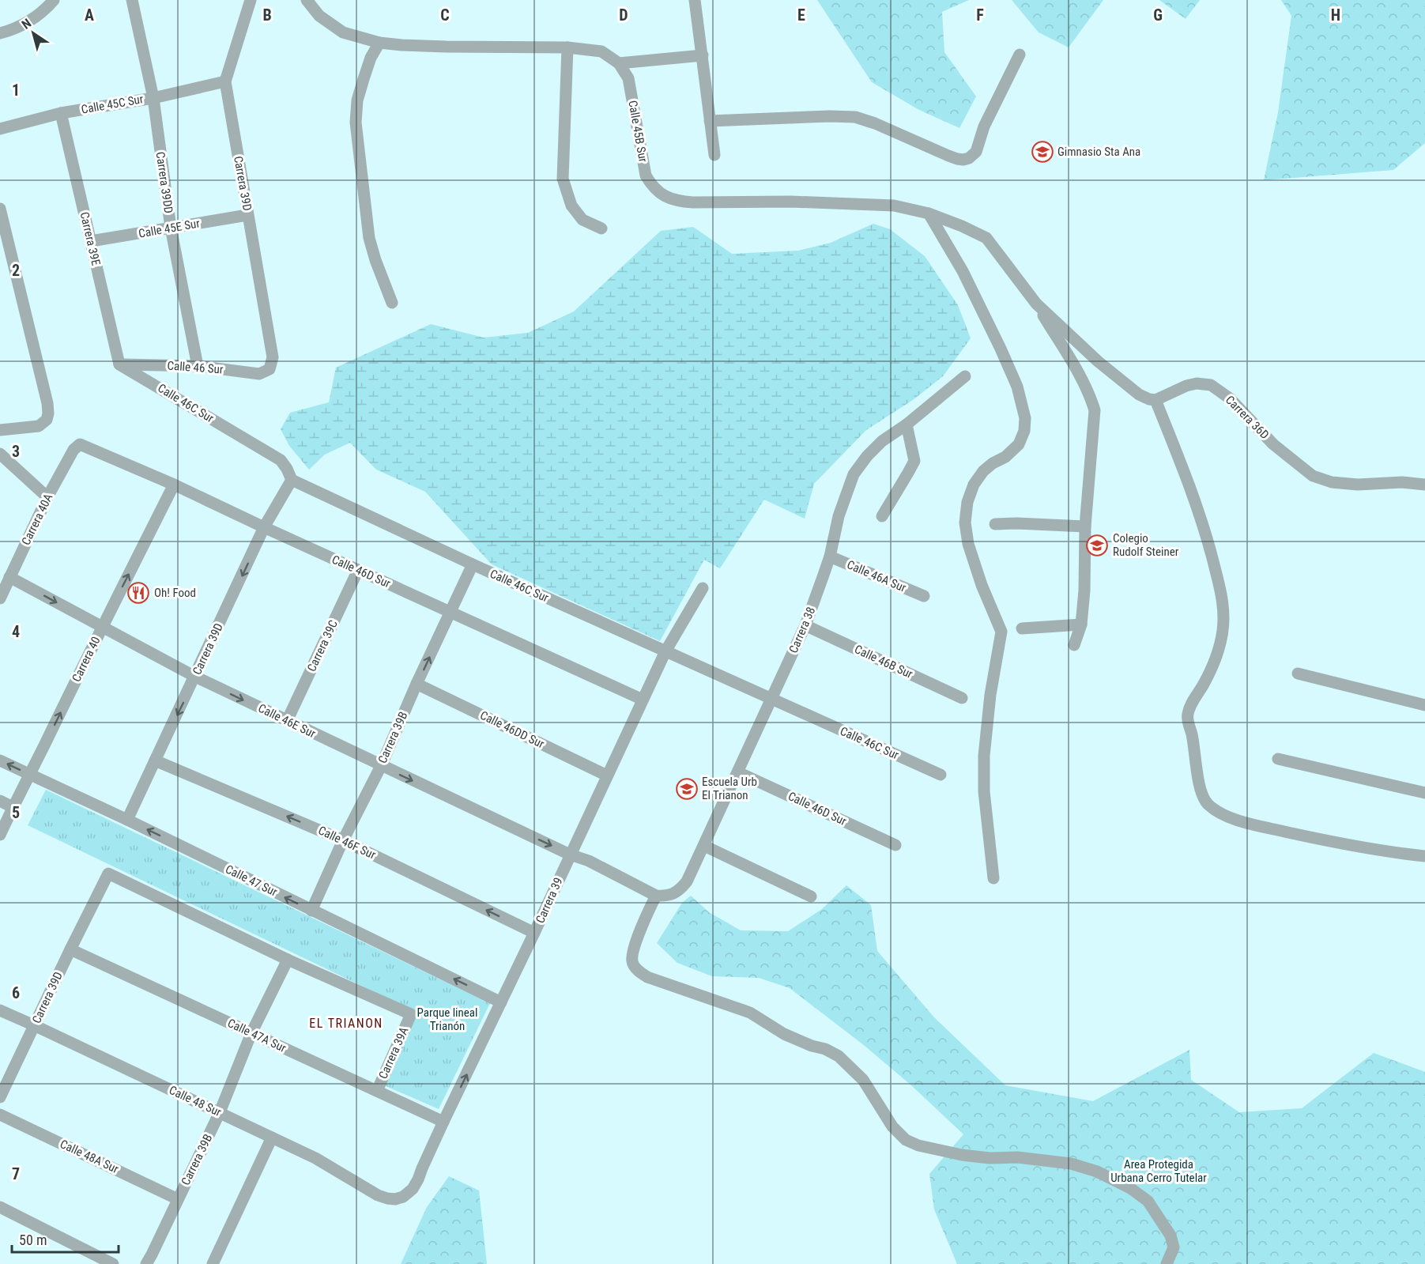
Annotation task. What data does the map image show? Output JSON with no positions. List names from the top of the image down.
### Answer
{
  "streets": {
    "street": [
      "Calle 45C Sur",
      "Calle 45B Sur",
      "Carrera 39DD",
      "Carrera 39D",
      "Calle 45E Sur",
      "Carrera 39E",
      "Calle 46 Sur",
      "Calle 46C Sur",
      "Carrera 36D",
      "Carrera 40A",
      "Calle 46D Sur",
      "Calle 46A Sur",
      "Carrera 38",
      "Carrera 39C",
      "Carrera 40",
      "Calle 46B Sur",
      "Calle 46E Sur",
      "Calle 46DD Sur",
      "Carrera 39B",
      "Calle 46F Sur",
      "Calle 47 Sur",
      "Carrera 39",
      "Calle 47A Sur",
      "Carrera 39A",
      "Calle 48 Sur",
      "Calle 48A Sur"
    ]
  },
  "crossings": [
    ["Calle 45C Sur", "Carrera 39DD"],
    ["Calle 45C Sur", "Carrera 39D"],
    ["Calle 45C Sur", "Carrera 39E"],
    ["Carrera 39DD", "Calle 45E Sur"],
    ["Carrera 39DD", "Calle 46 Sur"],
    ["Carrera 39D", "Calle 45E Sur"],
    ["Carrera 39D", "Calle 46 Sur"],
    ["Carrera 39D", "Calle 46C Sur"],
    ["Carrera 39D", "Calle 46D Sur"],
    ["Carrera 39D", "Calle 46E Sur"],
    ["Carrera 39D", "Carrera 39B"],
    ["Carrera 39D", "Calle 46F Sur"],
    ["Carrera 39D", "Calle 47 Sur"],
    ["Carrera 39D", "Calle 47A Sur"],
    ["Carrera 39D", "Carrera 39A"],
    ["Carrera 39D", "Calle 48 Sur"],
    ["Calle 45E Sur", "Carrera 39E"],
    ["Carrera 39E", "Calle 46 Sur"],
    ["Carrera 39E", "Calle 46C Sur"],
    ["Calle 46 Sur", "Calle 46C Sur"],
    ["Calle 46C Sur", "Carrera 38"],
    ["Calle 46C Sur", "Carrera 39B"],
    ["Calle 46C Sur", "Carrera 39"],
    ["Carrera 40A", "Calle 46D Sur"],
    ["Carrera 40A", "Calle 46E Sur"],
    ["Calle 46D Sur", "Carrera 38"],
    ["Calle 46D Sur", "Carrera 39C"],
    ["Calle 46D Sur", "Carrera 40"],
    ["Calle 46D Sur", "Carrera 39B"],
    ["Calle 46D Sur", "Carrera 39"],
    ["Calle 46A Sur", "Carrera 38"],
    ["Carrera 38", "Calle 46B Sur"],
    ["Carrera 39C", "Calle 46E Sur"],
    ["Carrera 40", "Calle 46E Sur"],
    ["Carrera 40", "Calle 47 Sur"],
    ["Calle 46E Sur", "Carrera 39B"],
    ["Calle 46E Sur", "Carrera 39"],
    ["Calle 46DD Sur", "Carrera 39B"],
    ["Calle 46DD Sur", "Carrera 39"],
    ["Carrera 39B", "Calle 46F Sur"],
    ["Carrera 39B", "Calle 47 Sur"],
    ["Carrera 39B", "Calle 47A Sur"],
    ["Carrera 39B", "Carrera 39A"],
    ["Carrera 39B", "Calle 48 Sur"],
    ["Carrera 39B", "Calle 48A Sur"],
    ["Calle 46F Sur", "Carrera 39"],
    ["Calle 47 Sur", "Carrera 39"],
    ["Carrera 39", "Calle 47A Sur"],
    ["Carrera 39", "Calle 48 Sur"],
    ["Calle 47A Sur", "Carrera 39A"]
  ],
  "one_way": [
    "Carrera 40",
    "Calle 46E Sur",
    "Calle 46F Sur",
    "Calle 47 Sur"
  ],
  "districts": ["EL TRIANON"],
  "parks": ["Parque lineal Trianón", "Area Protegida Urbana Cerro Tutelar"],
  "places": {
    "school or university": ["Gimnasio Sta Ana", "Colegio Rudolf Steiner", "Escuela Urb El Trianon"],
    "restaurant": ["Oh! Food"]
  },
  "scale_bar": "50 m",
  "north": "top left",
  "grid": {
    "columns": [
      "A",
      "B",
      "C",
      "D",
      "E",
      "F",
      "G",
      "H"
    ],
    "rows": [
      "1",
      "2",
      "3",
      "4",
      "5",
      "6",
      "7"
    ]
  }
}
